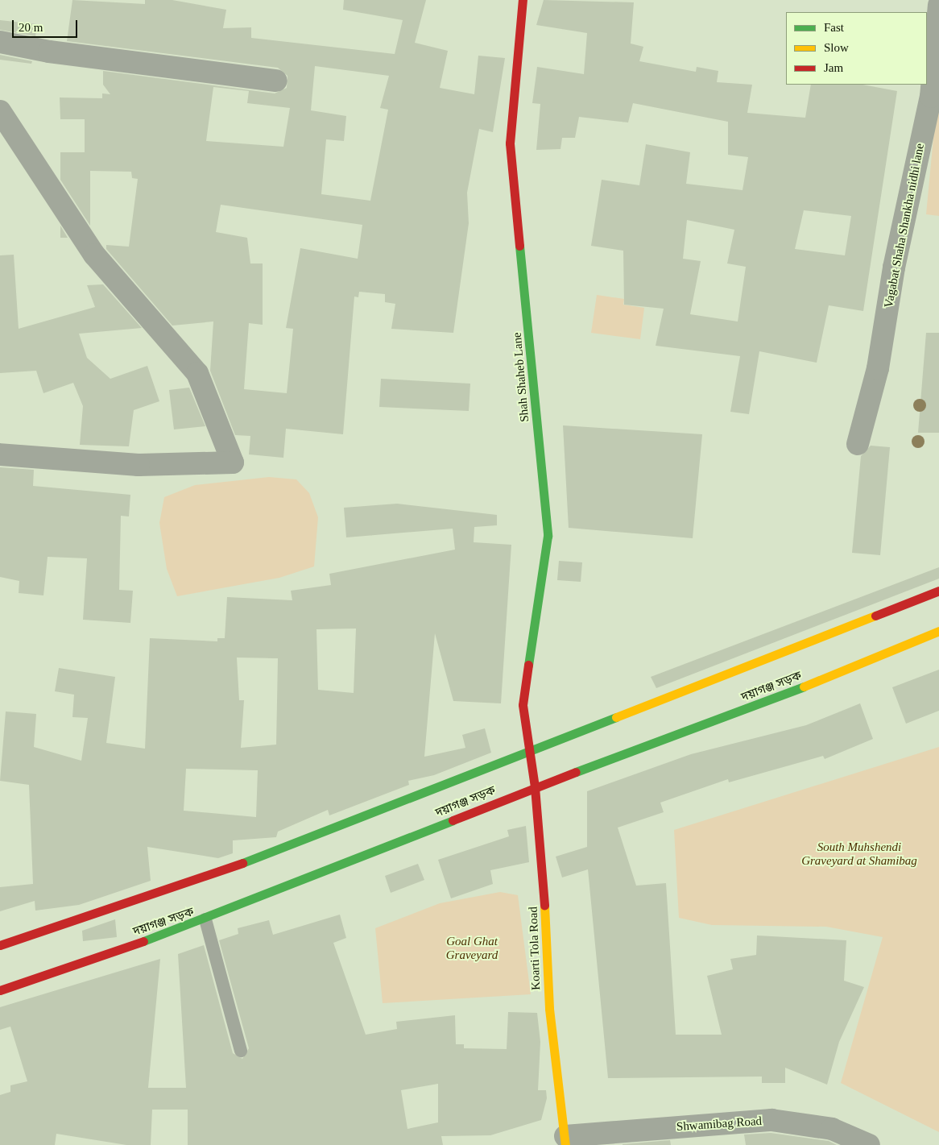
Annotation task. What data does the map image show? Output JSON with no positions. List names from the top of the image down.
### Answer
{
  "streets": {
    "main road": ["Shah Shaheb Lane", "দয়াগঞ্জ সড়ক", "Koarti Tola Road"],
    "street": ["Vagabat Shaha Shankha nidhi lane", "Shwamibag Road"]
  },
  "crossings": [
    ["Shah Shaheb Lane", "দয়াগঞ্জ সড়ক"],
    ["Shah Shaheb Lane", "Koarti Tola Road"],
    ["দয়াগঞ্জ সড়ক", "Koarti Tola Road"],
    ["Koarti Tola Road", "Shwamibag Road"]
  ],
  "parks": ["South Muhshendi Graveyard at Shamibag", "Goal Ghat Graveyard"],
  "legend": ["Fast", "Slow", "Jam"],
  "scale_bar": "20 m"
}
